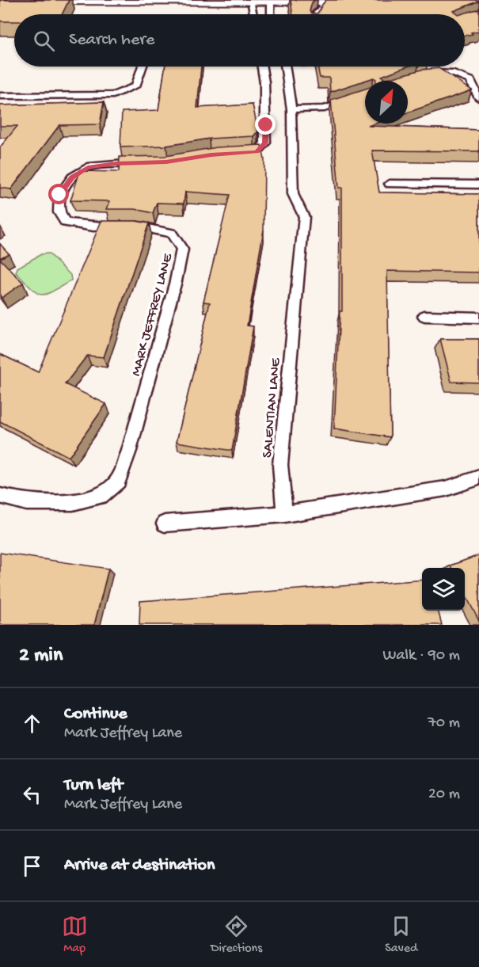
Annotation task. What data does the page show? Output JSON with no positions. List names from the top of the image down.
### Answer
{
  "streets": {
    "lane": ["MARK JEFFREY LANE", "SALENTIAN LANE"]
  },
  "north": "top right",
  "page": {
    "search": "Search here",
    "heading": ["2 min", "Walk · 90 m"],
    "list": [
      ["Continue", "Mark Jeffrey Lane", "70 m"],
      ["Turn left", "Mark Jeffrey Lane", "20 m"],
      "Arrive at destination"
    ],
    "nav": ["Map", "Directions", "Saved"]
  }
}
